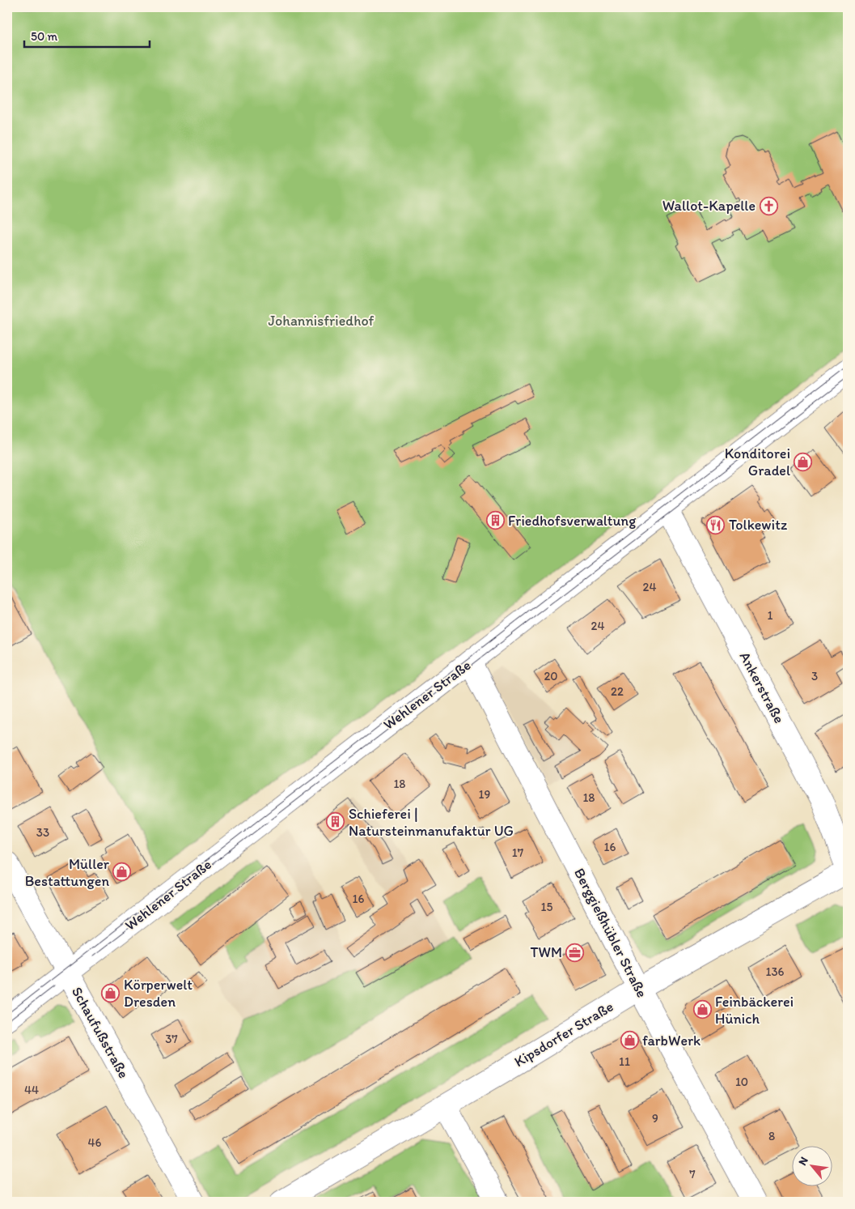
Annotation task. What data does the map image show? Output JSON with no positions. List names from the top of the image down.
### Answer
{
  "streets": {
    "street": [
      "Ankerstraße",
      "Wehlener Straße",
      "Berggießhübler Straße",
      "Schaufußstraße",
      "Kipsdorfer Straße"
    ]
  },
  "crossings": [
    ["Ankerstraße", "Wehlener Straße"],
    ["Ankerstraße", "Kipsdorfer Straße"],
    ["Wehlener Straße", "Berggießhübler Straße"],
    ["Wehlener Straße", "Schaufußstraße"],
    ["Berggießhübler Straße", "Kipsdorfer Straße"]
  ],
  "parks": ["Johannisfriedhof"],
  "places": {
    "church": ["Wallot-Kapelle"],
    "shop": [
      "Konditorei Gradel",
      "Müller Bestattungen",
      "Körperwelt Dresden",
      "Feinbäckerei Hünich",
      "farbWerk"
    ],
    "building": ["Friedhofsverwaltung", "Schieferei | Natursteinmanufaktur UG"],
    "restaurant": ["Tolkewitz"],
    "office": ["TWM"]
  },
  "house_numbers": [
    "24",
    "1",
    "24",
    "20",
    "3",
    "22",
    "18",
    "19",
    "18",
    "33",
    "16",
    "17",
    "16",
    "15",
    "136",
    "37",
    "11",
    "10",
    "44",
    "9",
    "8",
    "46",
    "7"
  ],
  "scale_bar": "50 m",
  "north": "top left"
}
